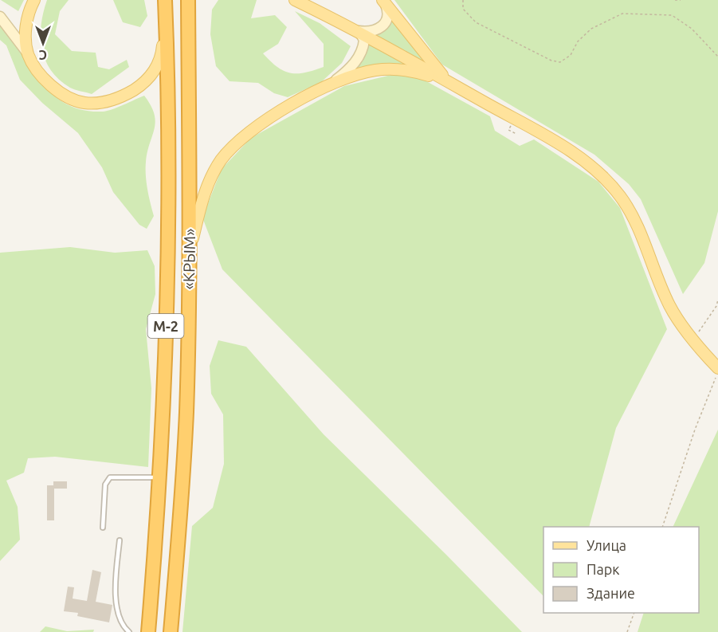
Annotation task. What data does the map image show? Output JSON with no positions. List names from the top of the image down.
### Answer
{
  "streets": {
    "highway": ["«КРЫМ»", "М-2"]
  },
  "crossings": [
    ["«КРЫМ»", "М-2"]
  ],
  "legend": ["Улица", "Парк", "Здание"],
  "north": "bottom"
}
